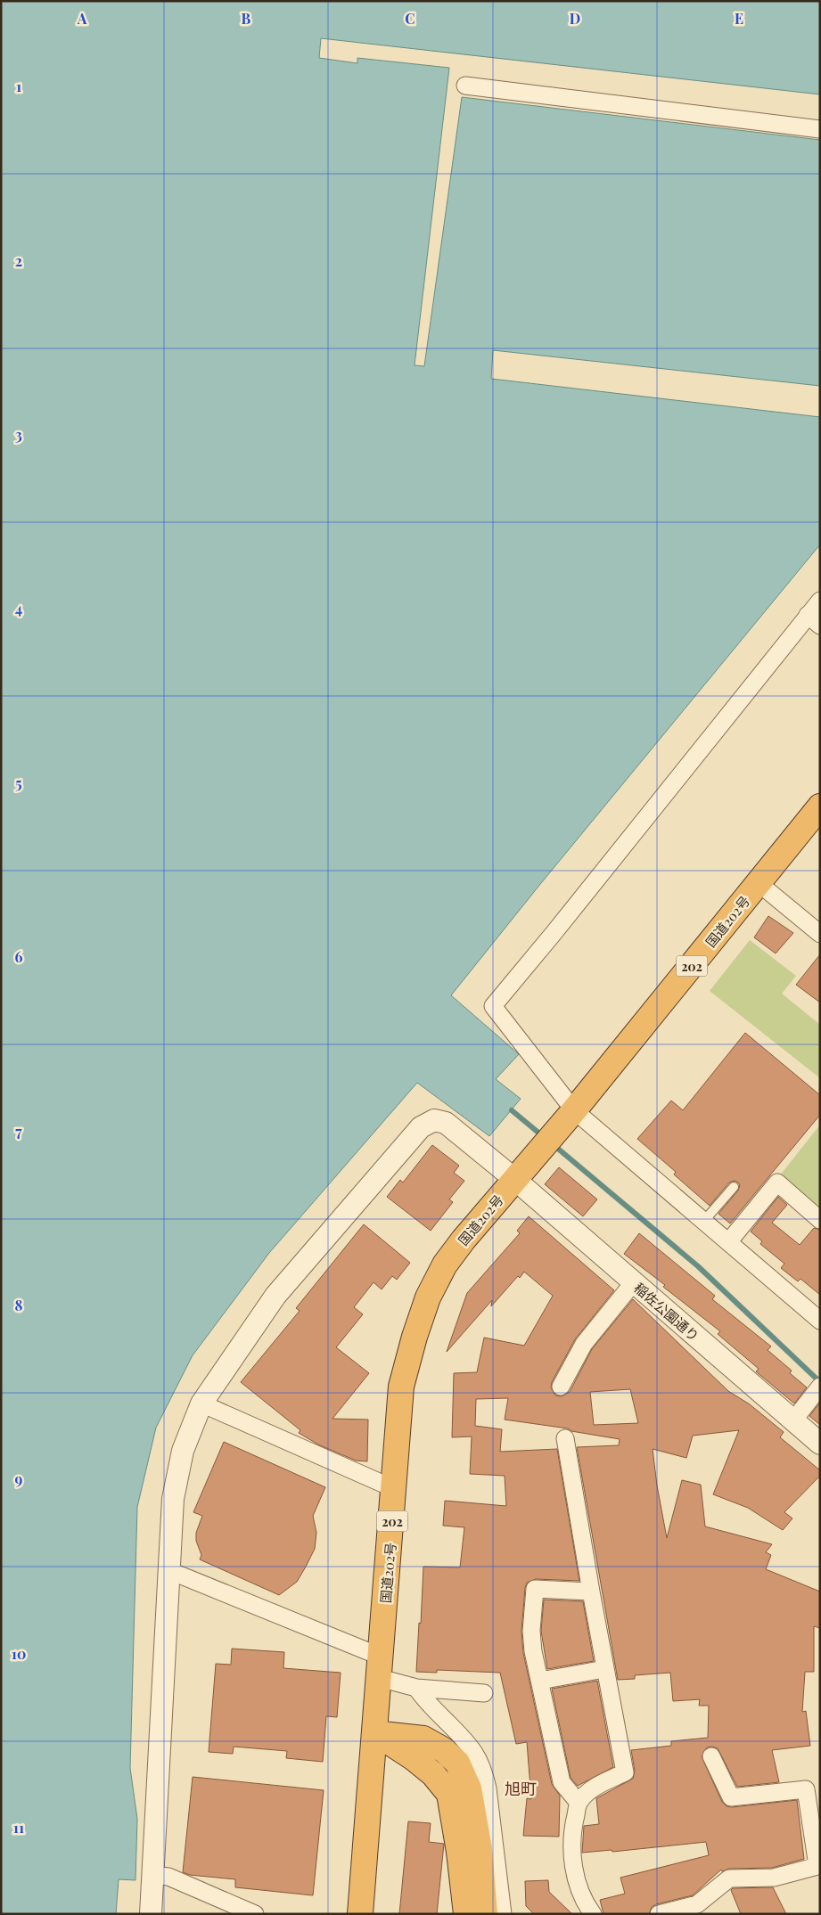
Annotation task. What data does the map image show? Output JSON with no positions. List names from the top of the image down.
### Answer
{
  "streets": {
    "highway": ["国道202号", "202"],
    "street": ["稲佐公園通り"]
  },
  "crossings": [
    ["国道202号", "稲佐公園通り"]
  ],
  "districts": ["旭町"],
  "grid": {
    "columns": [
      "A",
      "B",
      "C",
      "D",
      "E"
    ],
    "rows": [
      "1",
      "2",
      "3",
      "4",
      "5",
      "6",
      "7",
      "8",
      "9",
      "10",
      "11"
    ]
  }
}
